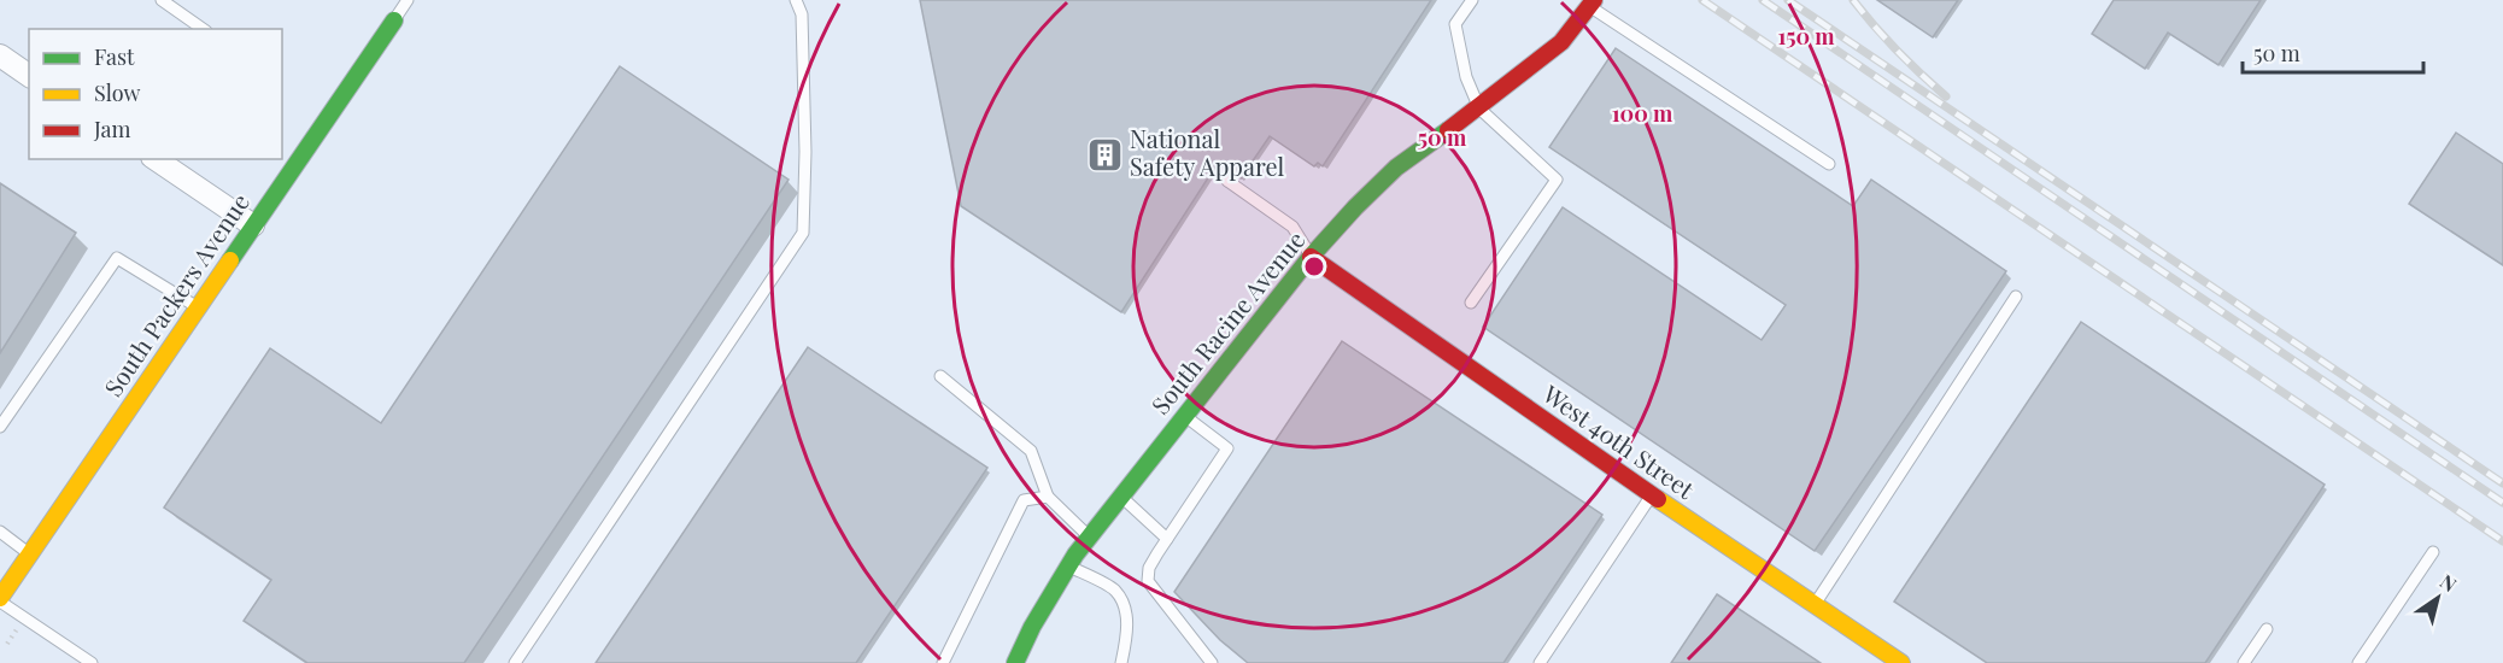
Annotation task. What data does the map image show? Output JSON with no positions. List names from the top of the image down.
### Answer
{
  "streets": {
    "street": ["South Packers Avenue", "South Racine Avenue", "West 40th Street"]
  },
  "crossings": [
    ["South Racine Avenue", "West 40th Street"]
  ],
  "places": {
    "building": ["National Safety Apparel"]
  },
  "legend": ["Fast", "Slow", "Jam"],
  "scale_bar": "50 m",
  "north": "top right",
  "rings": ["150 m", "100 m", "50 m"]
}
